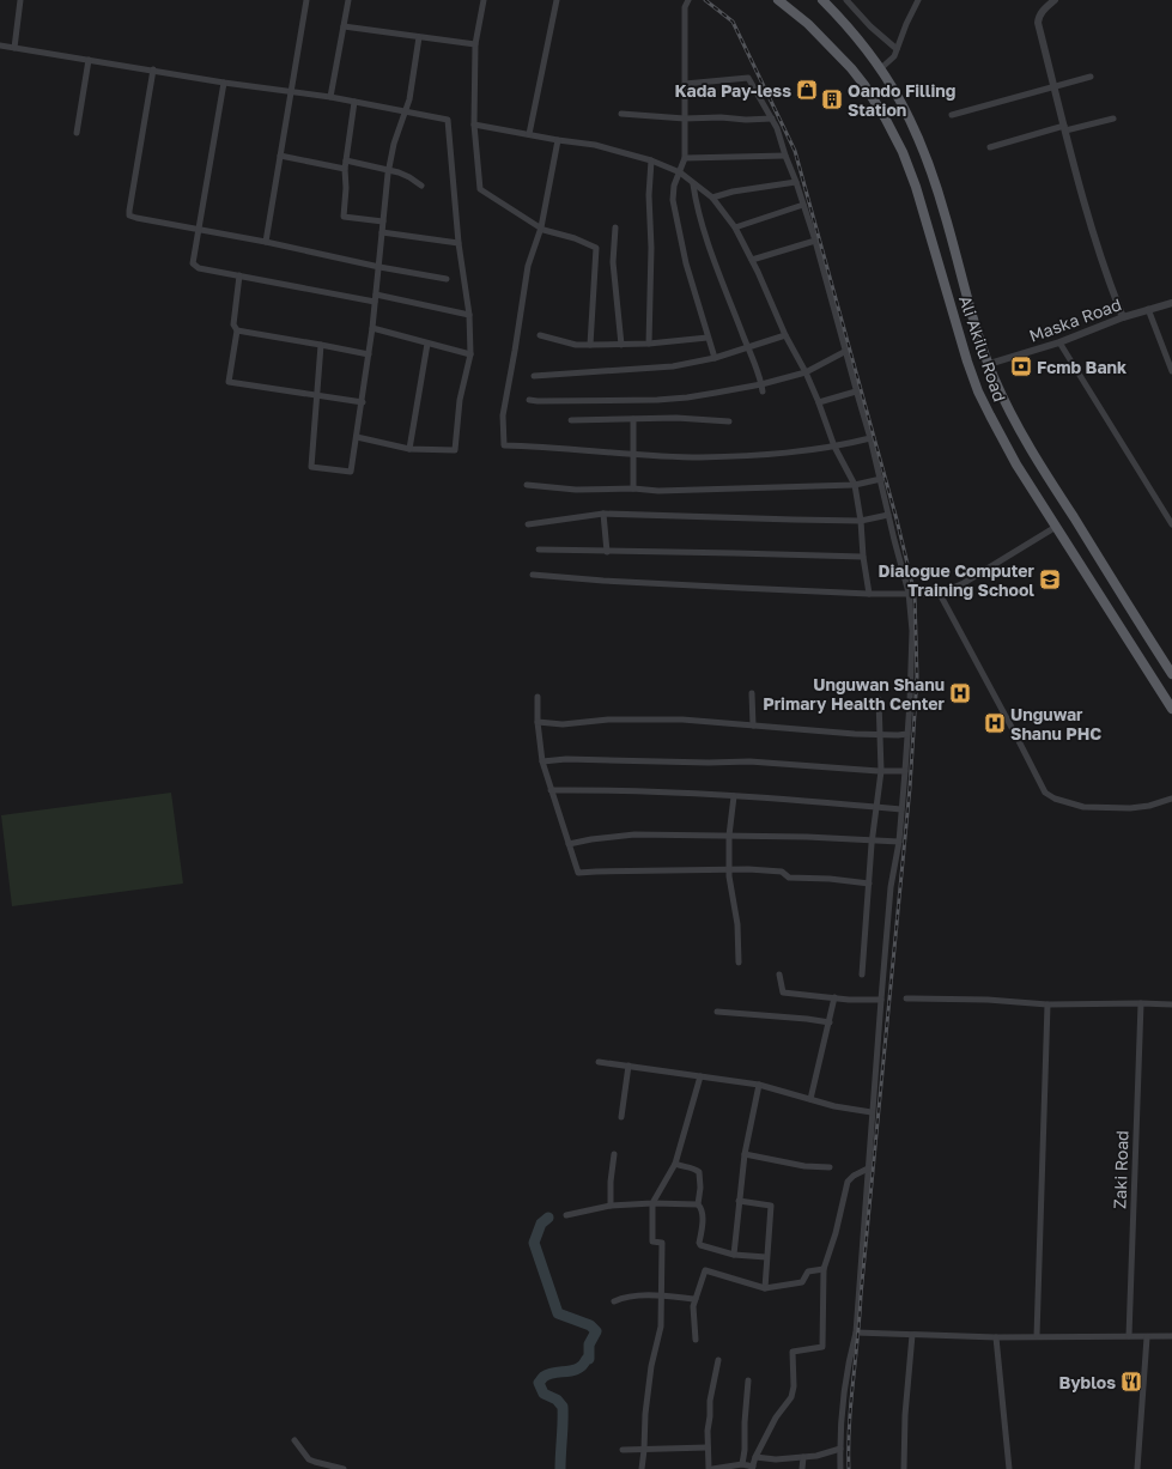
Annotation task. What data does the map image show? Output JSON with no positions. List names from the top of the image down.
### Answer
{
  "streets": {
    "main road": ["Ali Akilu Road"],
    "street": ["Maska Road", "Zaki Road"]
  },
  "crossings": [
    ["Maska Road", "Ali Akilu Road"]
  ],
  "places": {
    "shop": ["Kada Pay-less"],
    "building": ["Oando Filling Station"],
    "bank": ["Fcmb Bank"],
    "school or university": ["Dialogue Computer Training School"],
    "hospital": ["Unguwan Shanu Primary Health Center", "Unguwar Shanu PHC"],
    "restaurant": ["Byblos"]
  }
}
